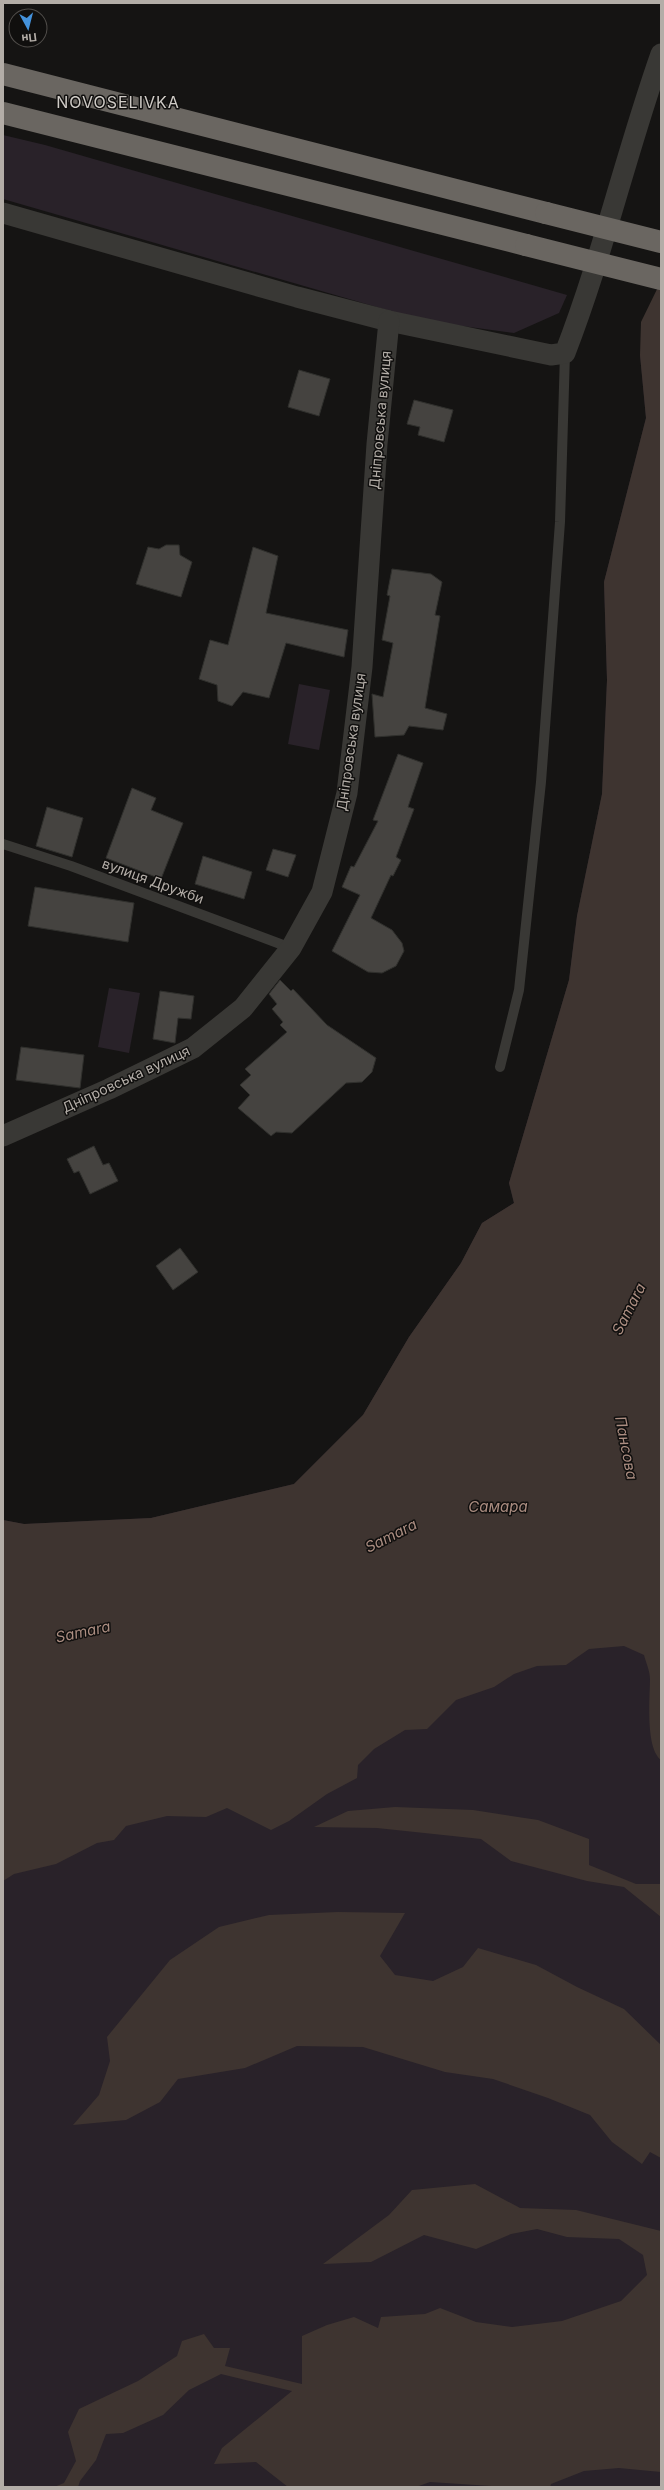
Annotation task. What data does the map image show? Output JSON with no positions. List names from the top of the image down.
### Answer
{
  "streets": {
    "street": ["Дніпровська вулиця"],
    "lane": ["вулиця Дружби"]
  },
  "crossings": [
    ["Дніпровська вулиця", "вулиця Дружби"]
  ],
  "districts": ["NOVOSELIVKA"],
  "water": ["Samara", "Пансова", "Самара"],
  "north": "bottom"
}
